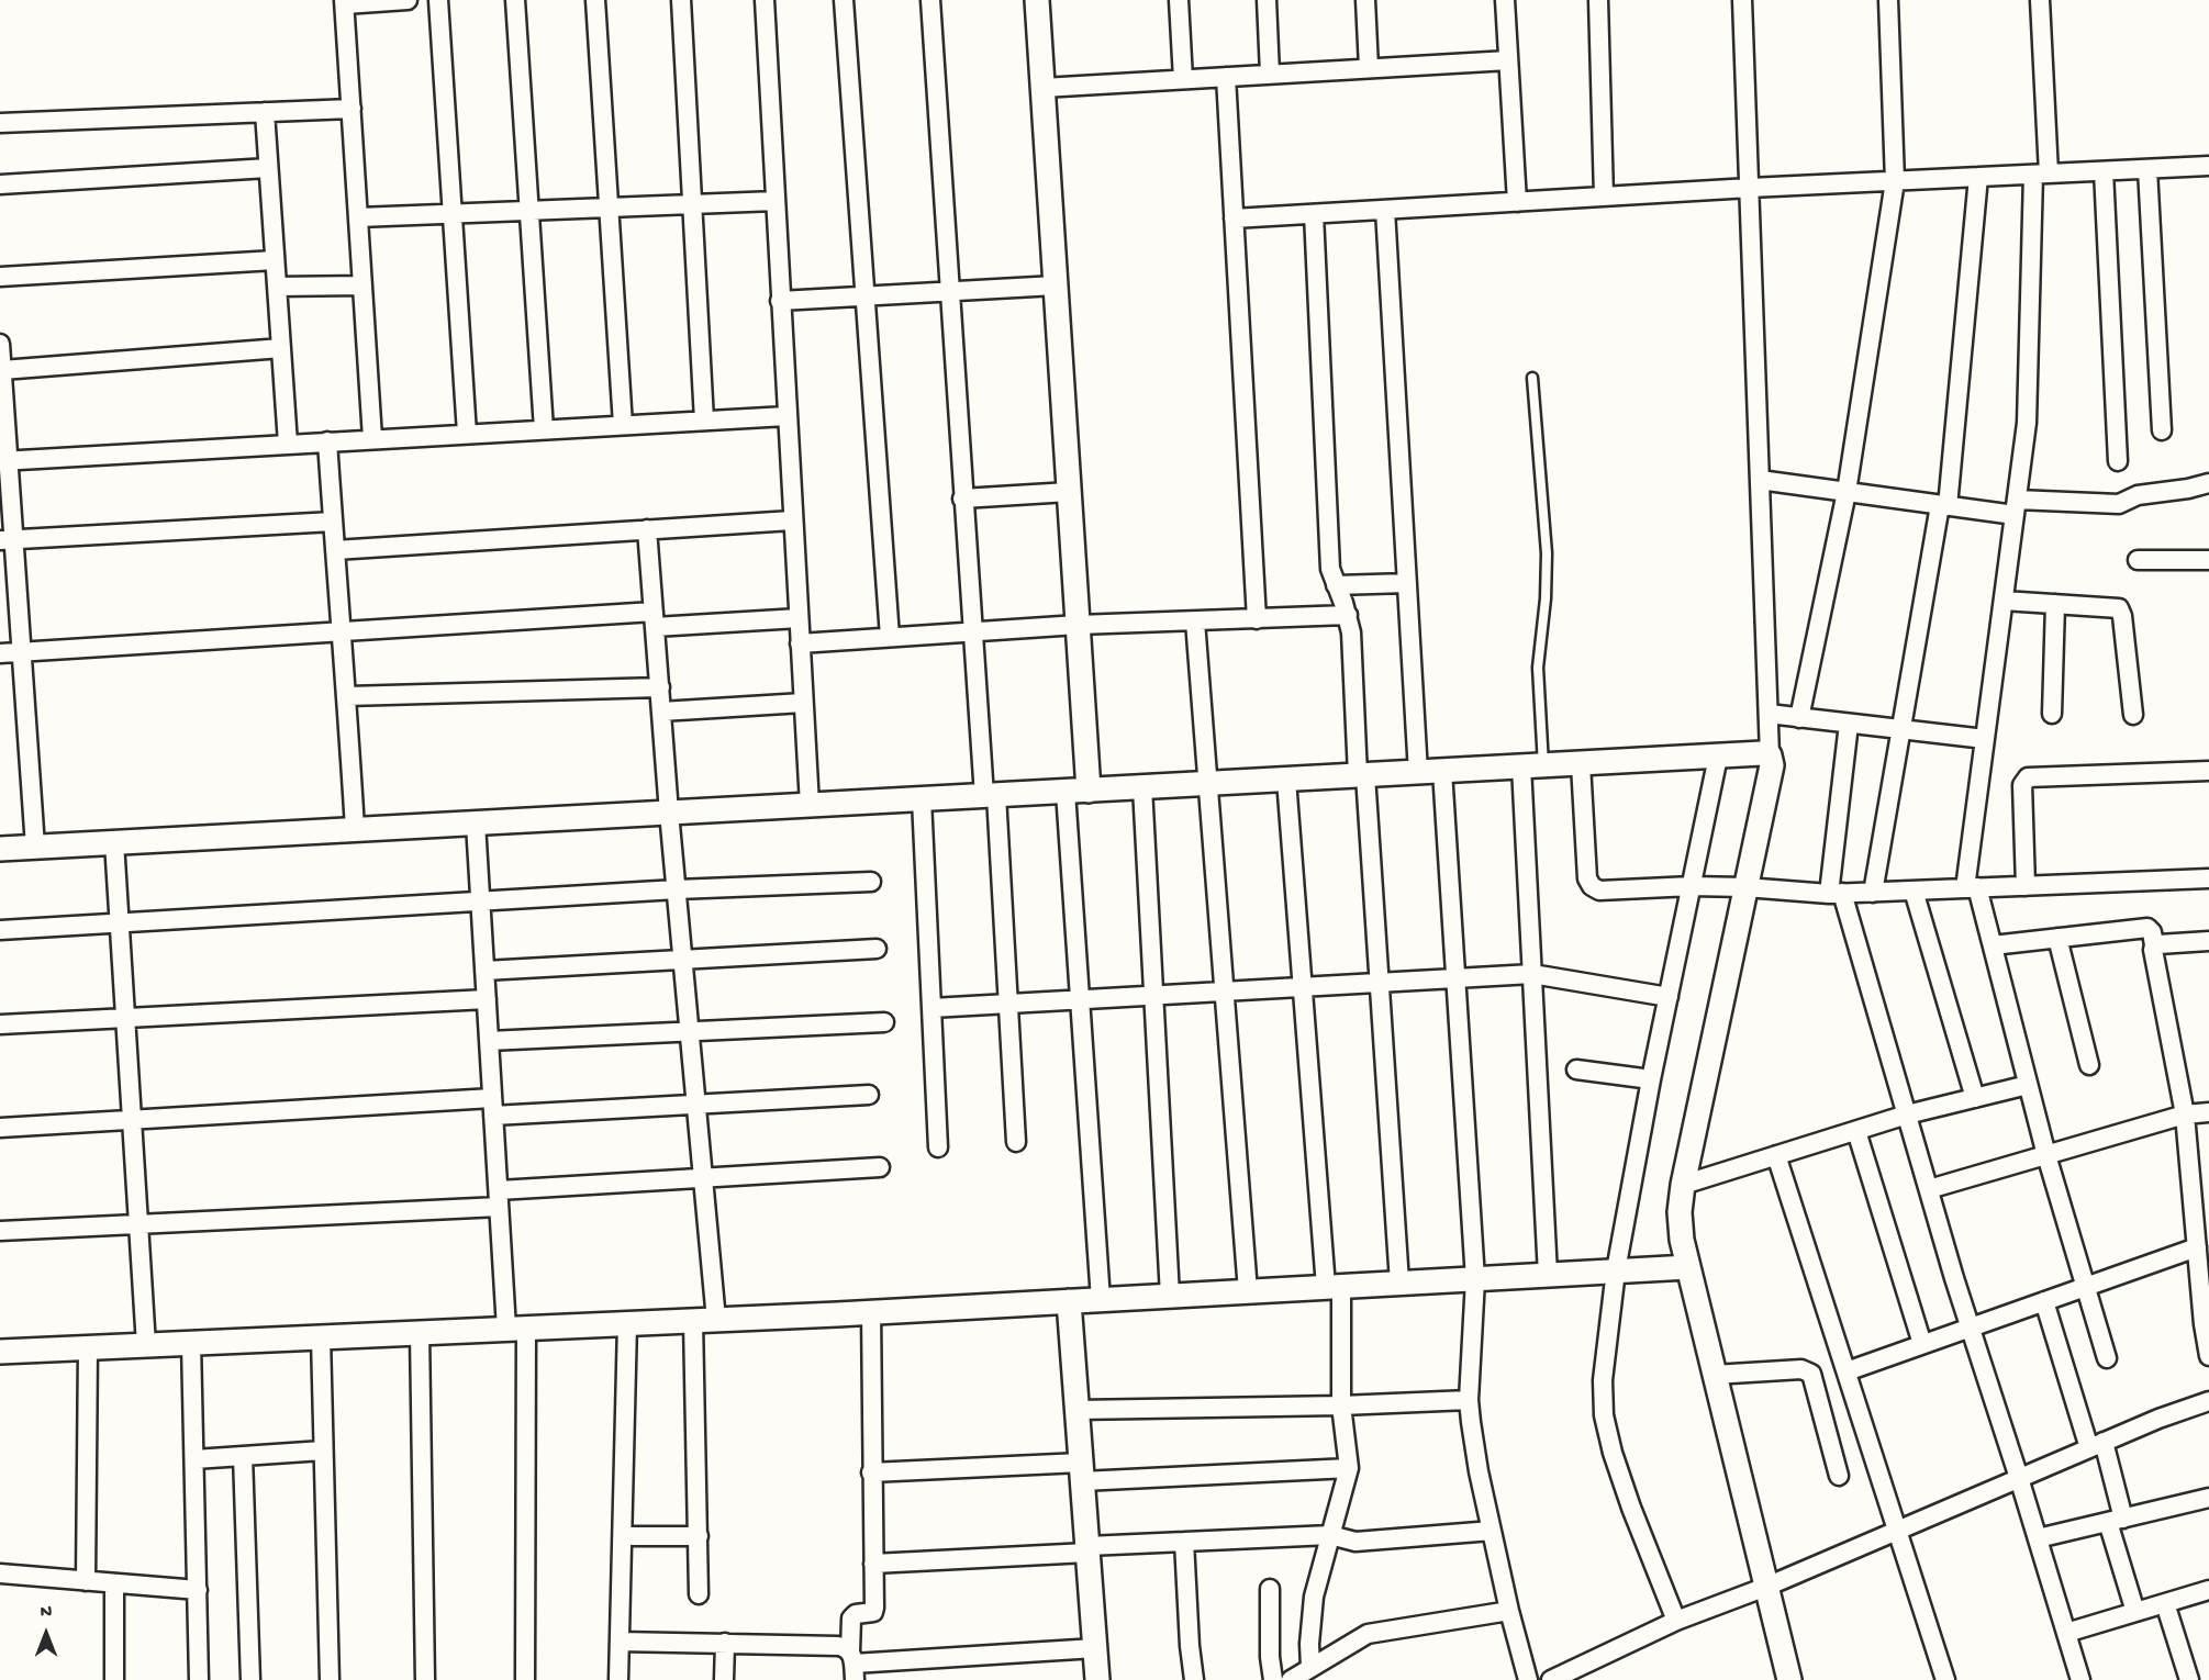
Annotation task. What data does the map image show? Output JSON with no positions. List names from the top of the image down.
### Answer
{
  "north": "top"
}
